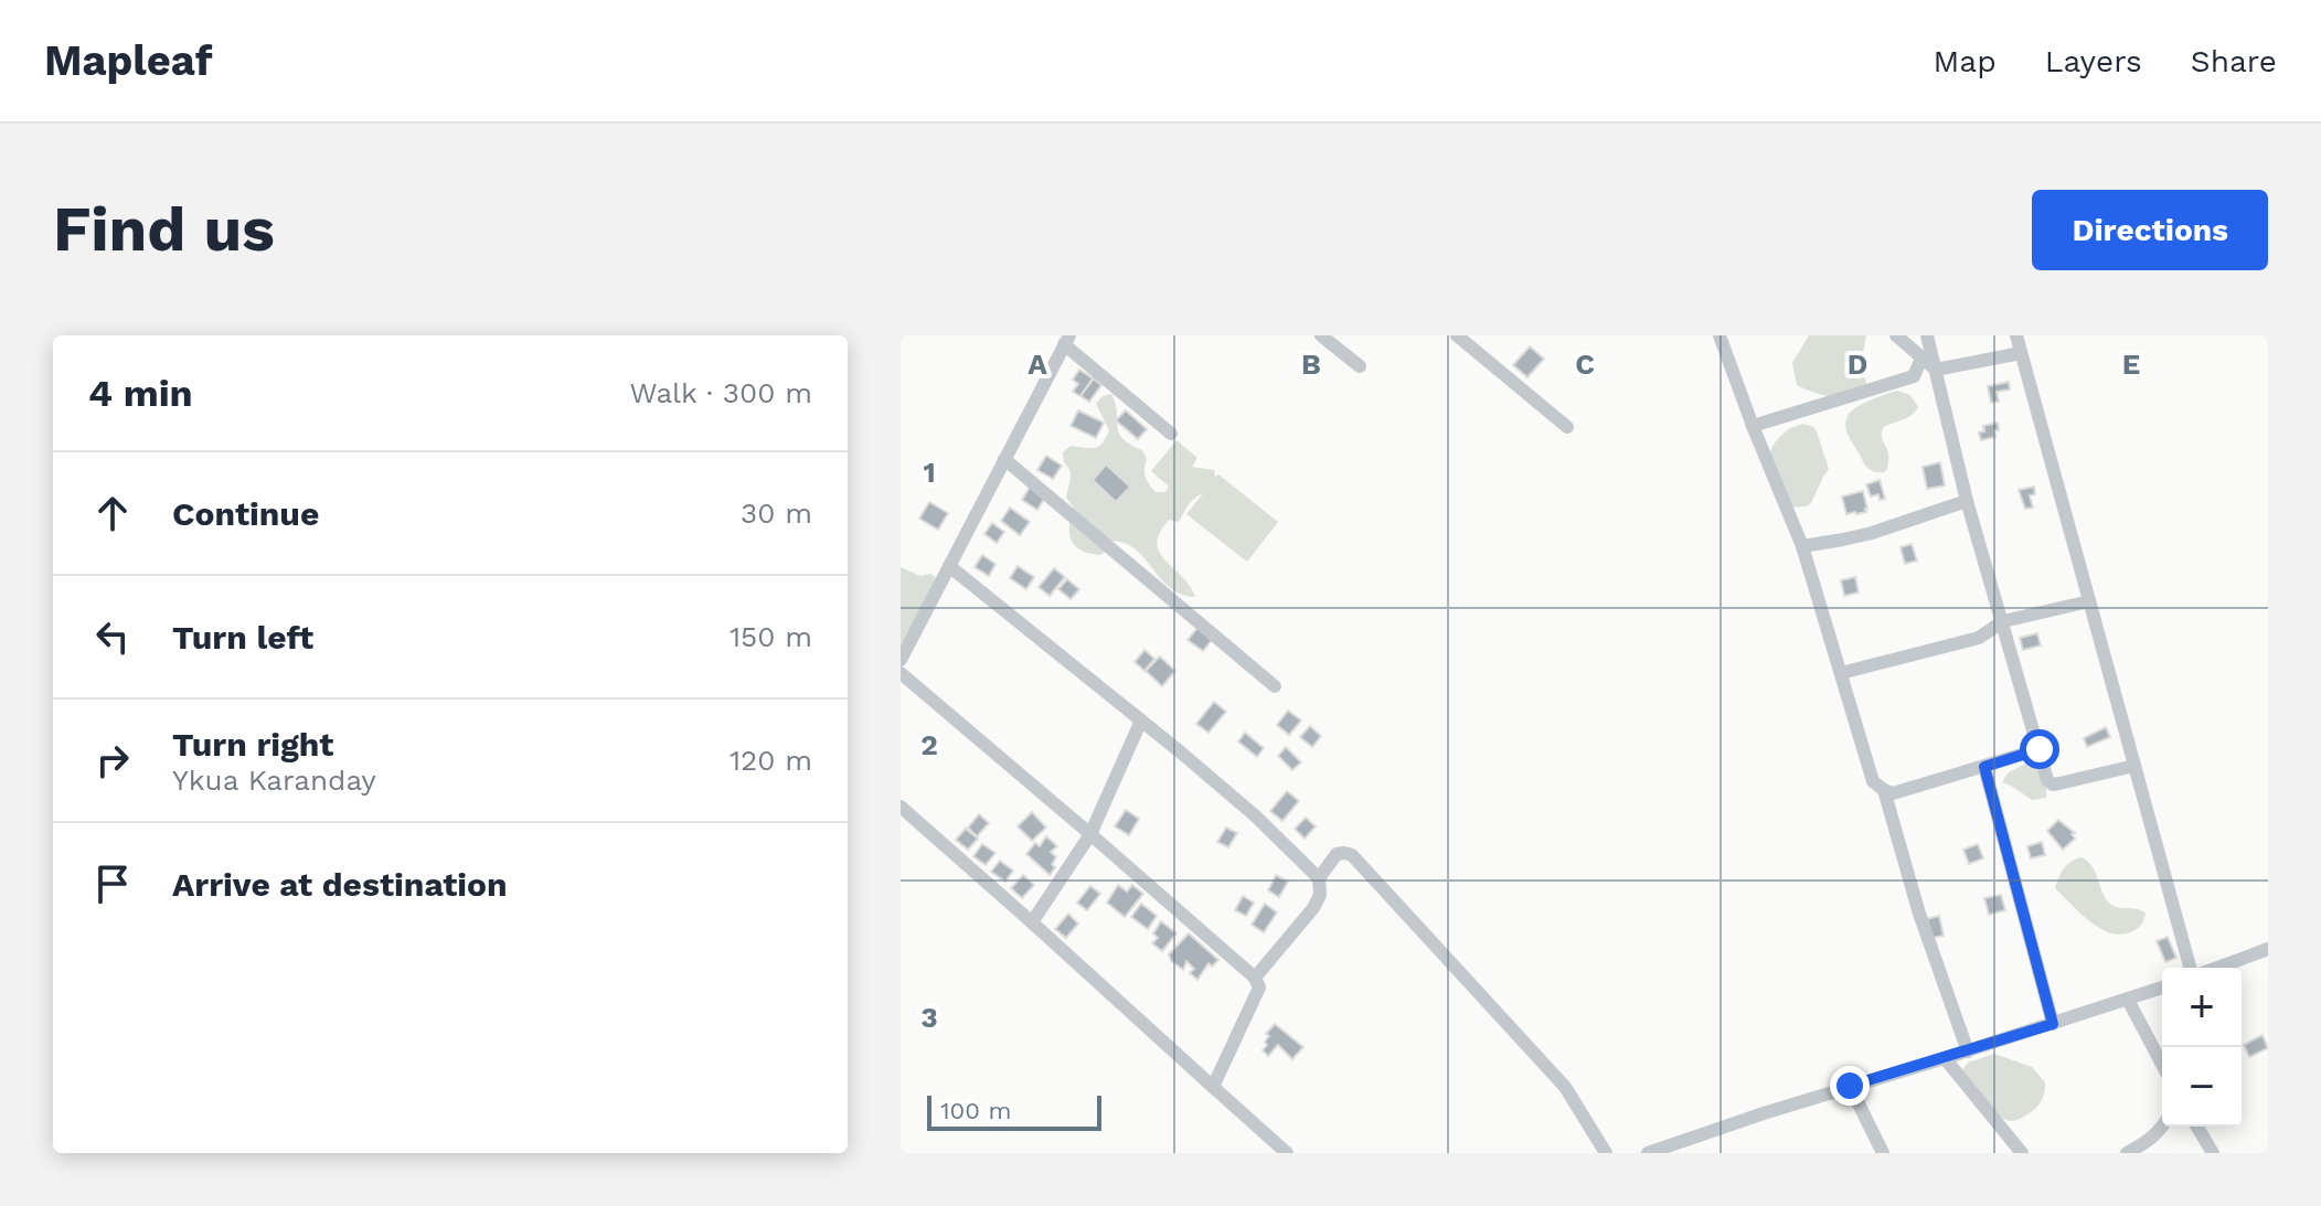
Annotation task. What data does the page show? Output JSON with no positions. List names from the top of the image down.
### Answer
{
  "scale_bar": "100 m",
  "page": {
    "header": "Mapleaf",
    "nav": ["Map", "Layers", "Share"],
    "buttons": "Directions",
    "title": "Find us",
    "heading": ["4 min", "Walk · 300 m"],
    "list": [
      ["Continue", "30 m"],
      ["Turn left", "150 m"],
      ["Turn right", "Ykua Karanday", "120 m"],
      "Arrive at destination"
    ],
    "map_buttons": ["+", "−"],
    "scale": "100 m"
  },
  "grid": {
    "columns": [
      "A",
      "B",
      "C",
      "D",
      "E"
    ],
    "rows": ["1", "2", "3"]
  }
}
